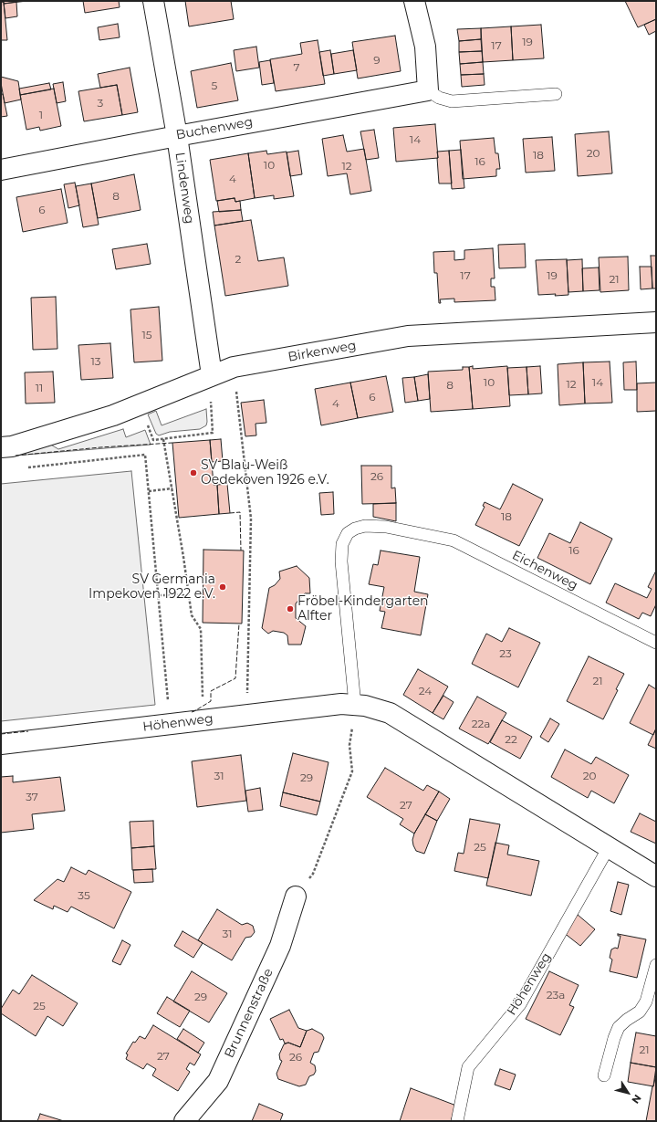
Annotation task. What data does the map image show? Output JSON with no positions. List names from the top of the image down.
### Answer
{
  "streets": {
    "street": [
      "Buchenweg",
      "Lindenweg",
      "Birkenweg",
      "Höhenweg",
      "Brunnenstraße"
    ],
    "lane": ["Eichenweg"]
  },
  "crossings": [
    ["Buchenweg", "Lindenweg"],
    ["Lindenweg", "Birkenweg"],
    ["Eichenweg", "Höhenweg"]
  ],
  "places": ["SV Blau-Weiß Oedekoven 1926 e.V.", "SV Germania Impekoven 1922 e.V.", "Fröbel-Kindergarten Alfter"],
  "house_numbers": [
    "19",
    "17",
    "9",
    "7",
    "5",
    "3",
    "1",
    "14",
    "20",
    "18",
    "16",
    "10",
    "12",
    "4",
    "8",
    "6",
    "2",
    "17",
    "19",
    "21",
    "15",
    "13",
    "10",
    "14",
    "12",
    "8",
    "11",
    "6",
    "4",
    "26",
    "18",
    "16",
    "23",
    "21",
    "24",
    "22a",
    "22",
    "31",
    "20",
    "29",
    "37",
    "27",
    "25",
    "35",
    "31",
    "23a",
    "29",
    "25",
    "21",
    "27",
    "26"
  ],
  "north": "bottom right"
}
